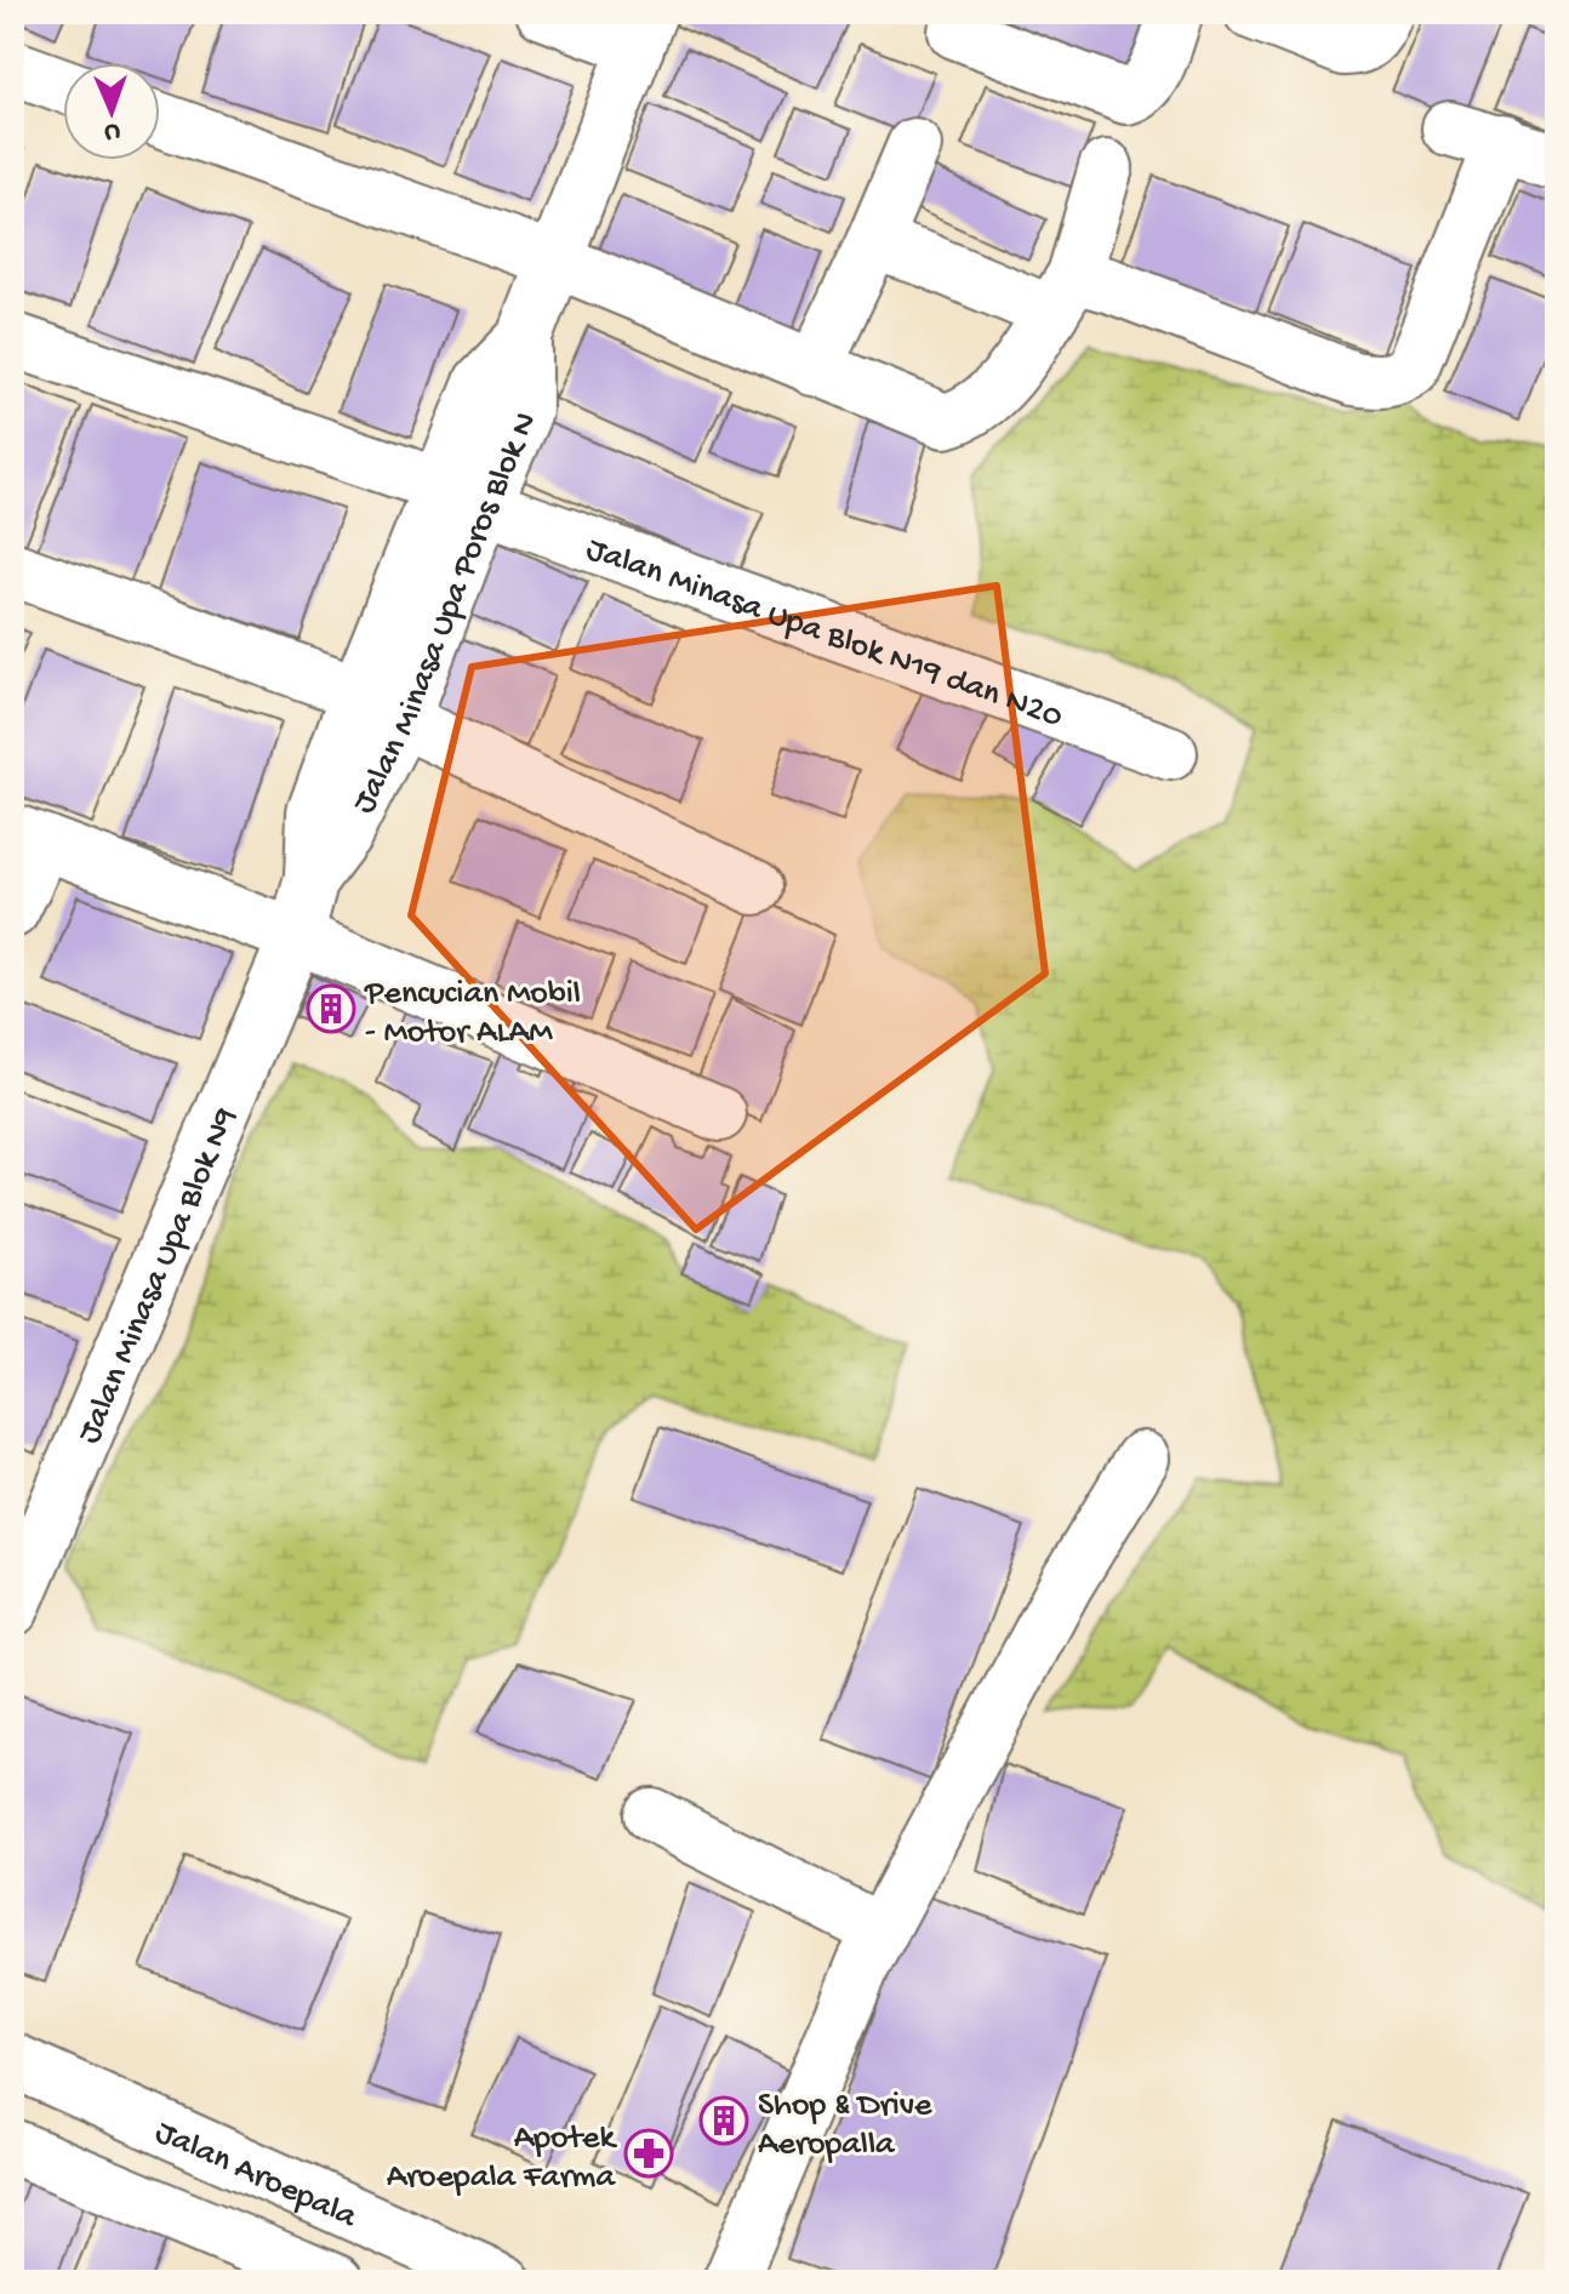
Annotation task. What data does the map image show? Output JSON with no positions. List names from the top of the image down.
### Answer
{
  "streets": {
    "street": [
      "Jalan Minasa Upa Poros Blok N",
      "Jalan Minasa Upa Blok N19 dan N20",
      "Jalan Minasa Upa Blok N9",
      "Jalan Aroepala"
    ]
  },
  "crossings": [
    ["Jalan Minasa Upa Poros Blok N", "Jalan Minasa Upa Blok N19 dan N20"],
    ["Jalan Minasa Upa Poros Blok N", "Jalan Minasa Upa Blok N9"]
  ],
  "places": {
    "building": ["Pencucian Mobil - Motor ALAM", "Shop & Drive Aeropalla"],
    "pharmacy": ["Apotek Aroepala Farma"]
  },
  "north": "bottom"
}
